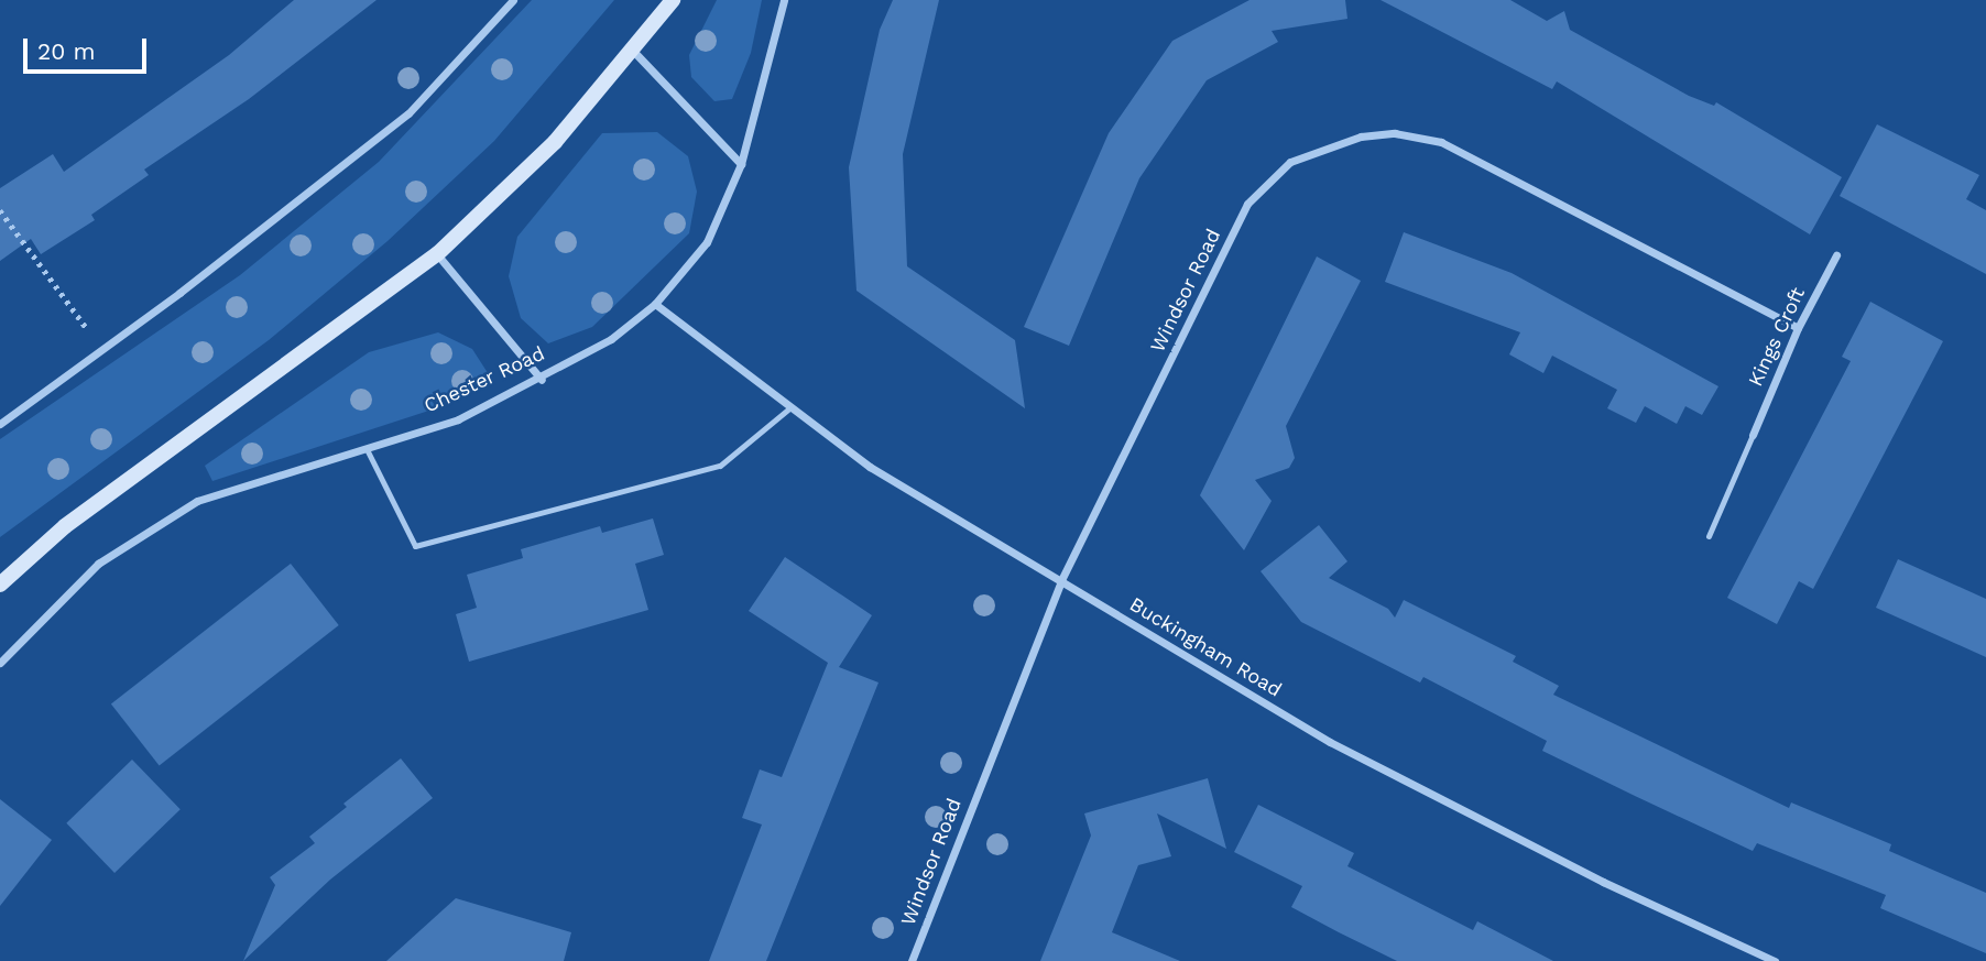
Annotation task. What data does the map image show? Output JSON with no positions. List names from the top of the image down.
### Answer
{
  "streets": {
    "street": [
      "Windsor Road",
      "Kings Croft",
      "Chester Road",
      "Buckingham Road"
    ]
  },
  "crossings": [
    ["Windsor Road", "Kings Croft"],
    ["Windsor Road", "Buckingham Road"],
    ["Chester Road", "Buckingham Road"]
  ],
  "scale_bar": "20 m"
}
